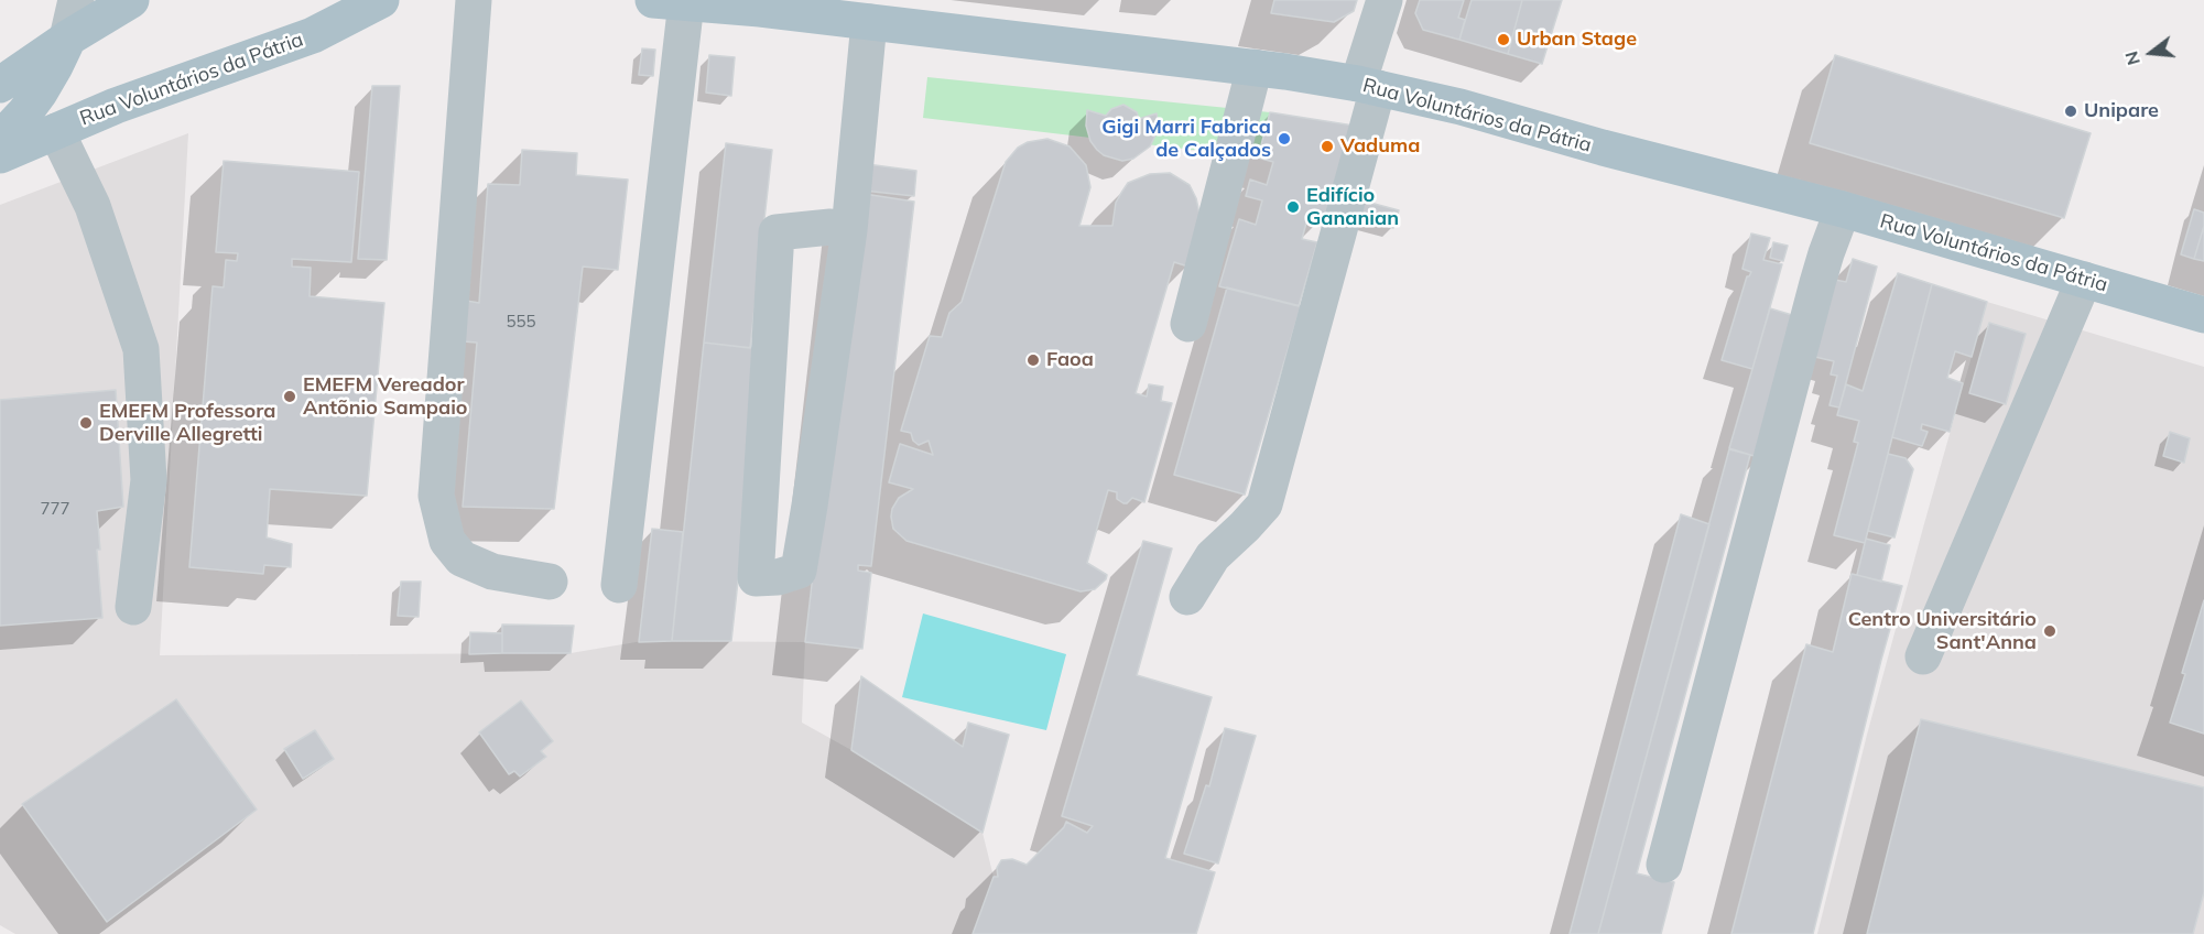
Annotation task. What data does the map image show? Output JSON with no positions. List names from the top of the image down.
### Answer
{
  "streets": {
    "main road": ["Rua Voluntários da Pátria"]
  },
  "places": [
    "Urban Stage",
    "Unipare",
    "Gigi Marri Fabrica de Calçados",
    "Vaduma",
    "Edifício Gananian",
    "Faoa",
    "EMEFM Vereador Antõnio Sampaio",
    "EMEFM Professora Derville Allegretti",
    "Centro Universitário Sant'Anna"
  ],
  "house_numbers": ["555", "777"],
  "north": "left"
}
